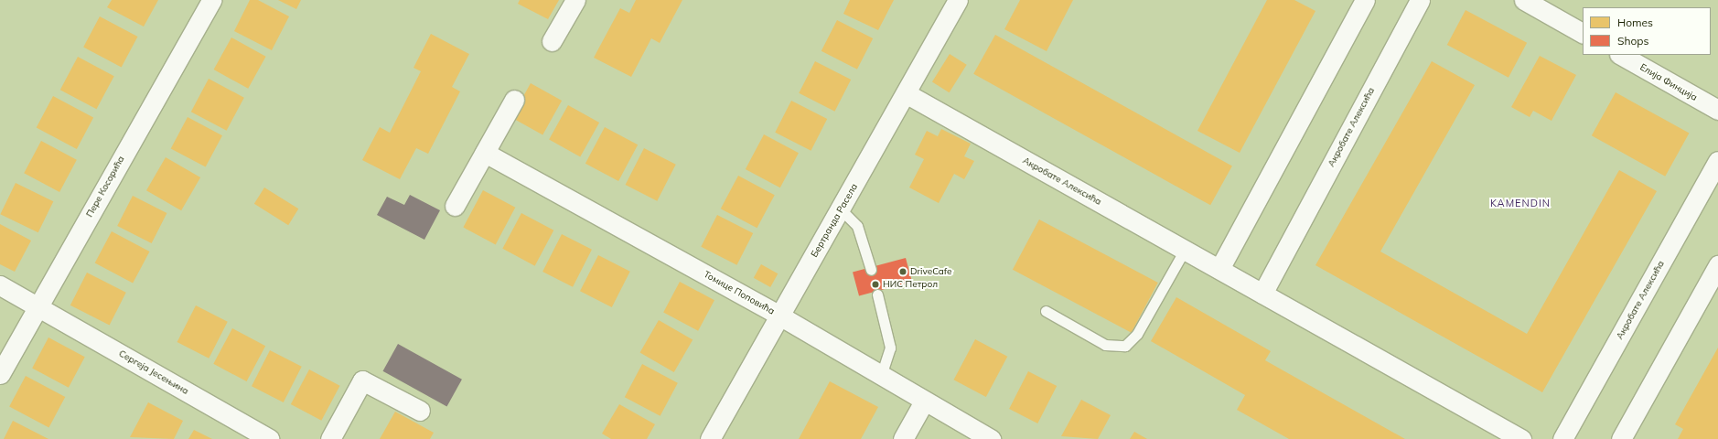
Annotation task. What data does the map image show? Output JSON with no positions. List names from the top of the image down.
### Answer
{
  "streets": {
    "street": [
      "Елија Финција",
      "Акробате Алексића",
      "Пере Косорића",
      "Бертранда Расела",
      "Томице Поповића",
      "Сергеја Јесењина"
    ]
  },
  "crossings": [
    ["Акробате Алексића", "Бертранда Расела"],
    ["Пере Косорића", "Сергеја Јесењина"],
    ["Бертранда Расела", "Томице Поповића"]
  ],
  "districts": ["KAMENDIN"],
  "places": ["DriveCafe", "НИС Петрол"],
  "legend": ["Homes", "Shops"]
}
